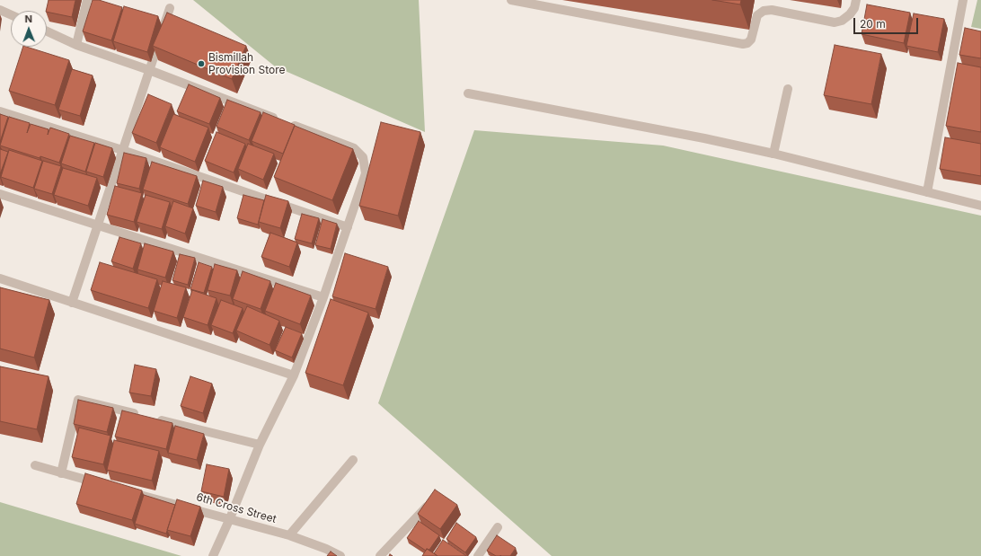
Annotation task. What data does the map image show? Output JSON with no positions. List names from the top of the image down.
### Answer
{
  "streets": {
    "street": ["6th Cross Street"]
  },
  "places": ["Bismillah Provision Store"],
  "scale_bar": "20 m",
  "north": "top"
}
